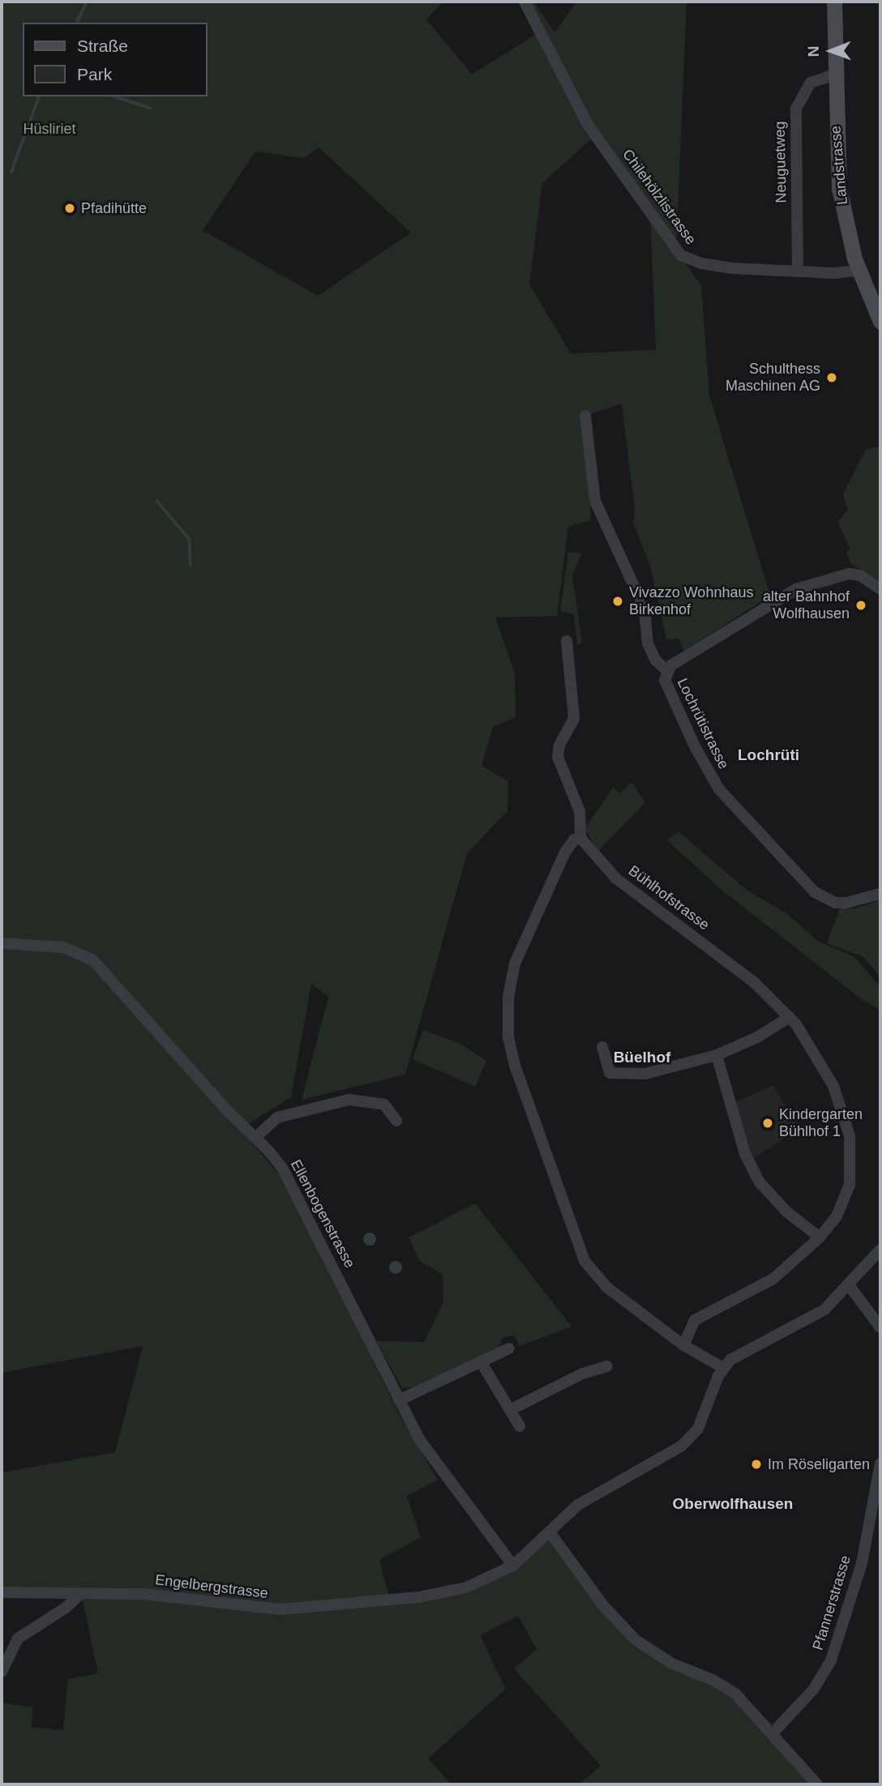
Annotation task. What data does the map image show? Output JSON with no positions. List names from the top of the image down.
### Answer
{
  "streets": {
    "main road": ["Landstrasse"],
    "street": [
      "Neuguetweg",
      "Chilehölzlistrasse",
      "Lochrütistrasse",
      "Bühlhofstrasse",
      "Ellenbogenstrasse",
      "Engelbergstrasse",
      "Pfannerstrasse"
    ]
  },
  "crossings": [
    ["Neuguetweg", "Landstrasse"],
    ["Neuguetweg", "Chilehölzlistrasse"],
    ["Landstrasse", "Chilehölzlistrasse"],
    ["Ellenbogenstrasse", "Engelbergstrasse"]
  ],
  "districts": ["Lochrüti", "Büelhof", "Oberwolfhausen"],
  "parks": ["Hüsliriet"],
  "places": [
    "Pfadihütte",
    "Schulthess Maschinen AG",
    "Vivazzo Wohnhaus Birkenhof",
    "alter Bahnhof Wolfhausen",
    "Kindergarten Bühlhof 1",
    "Im Röseligarten"
  ],
  "legend": ["Straße", "Park"],
  "north": "left"
}
